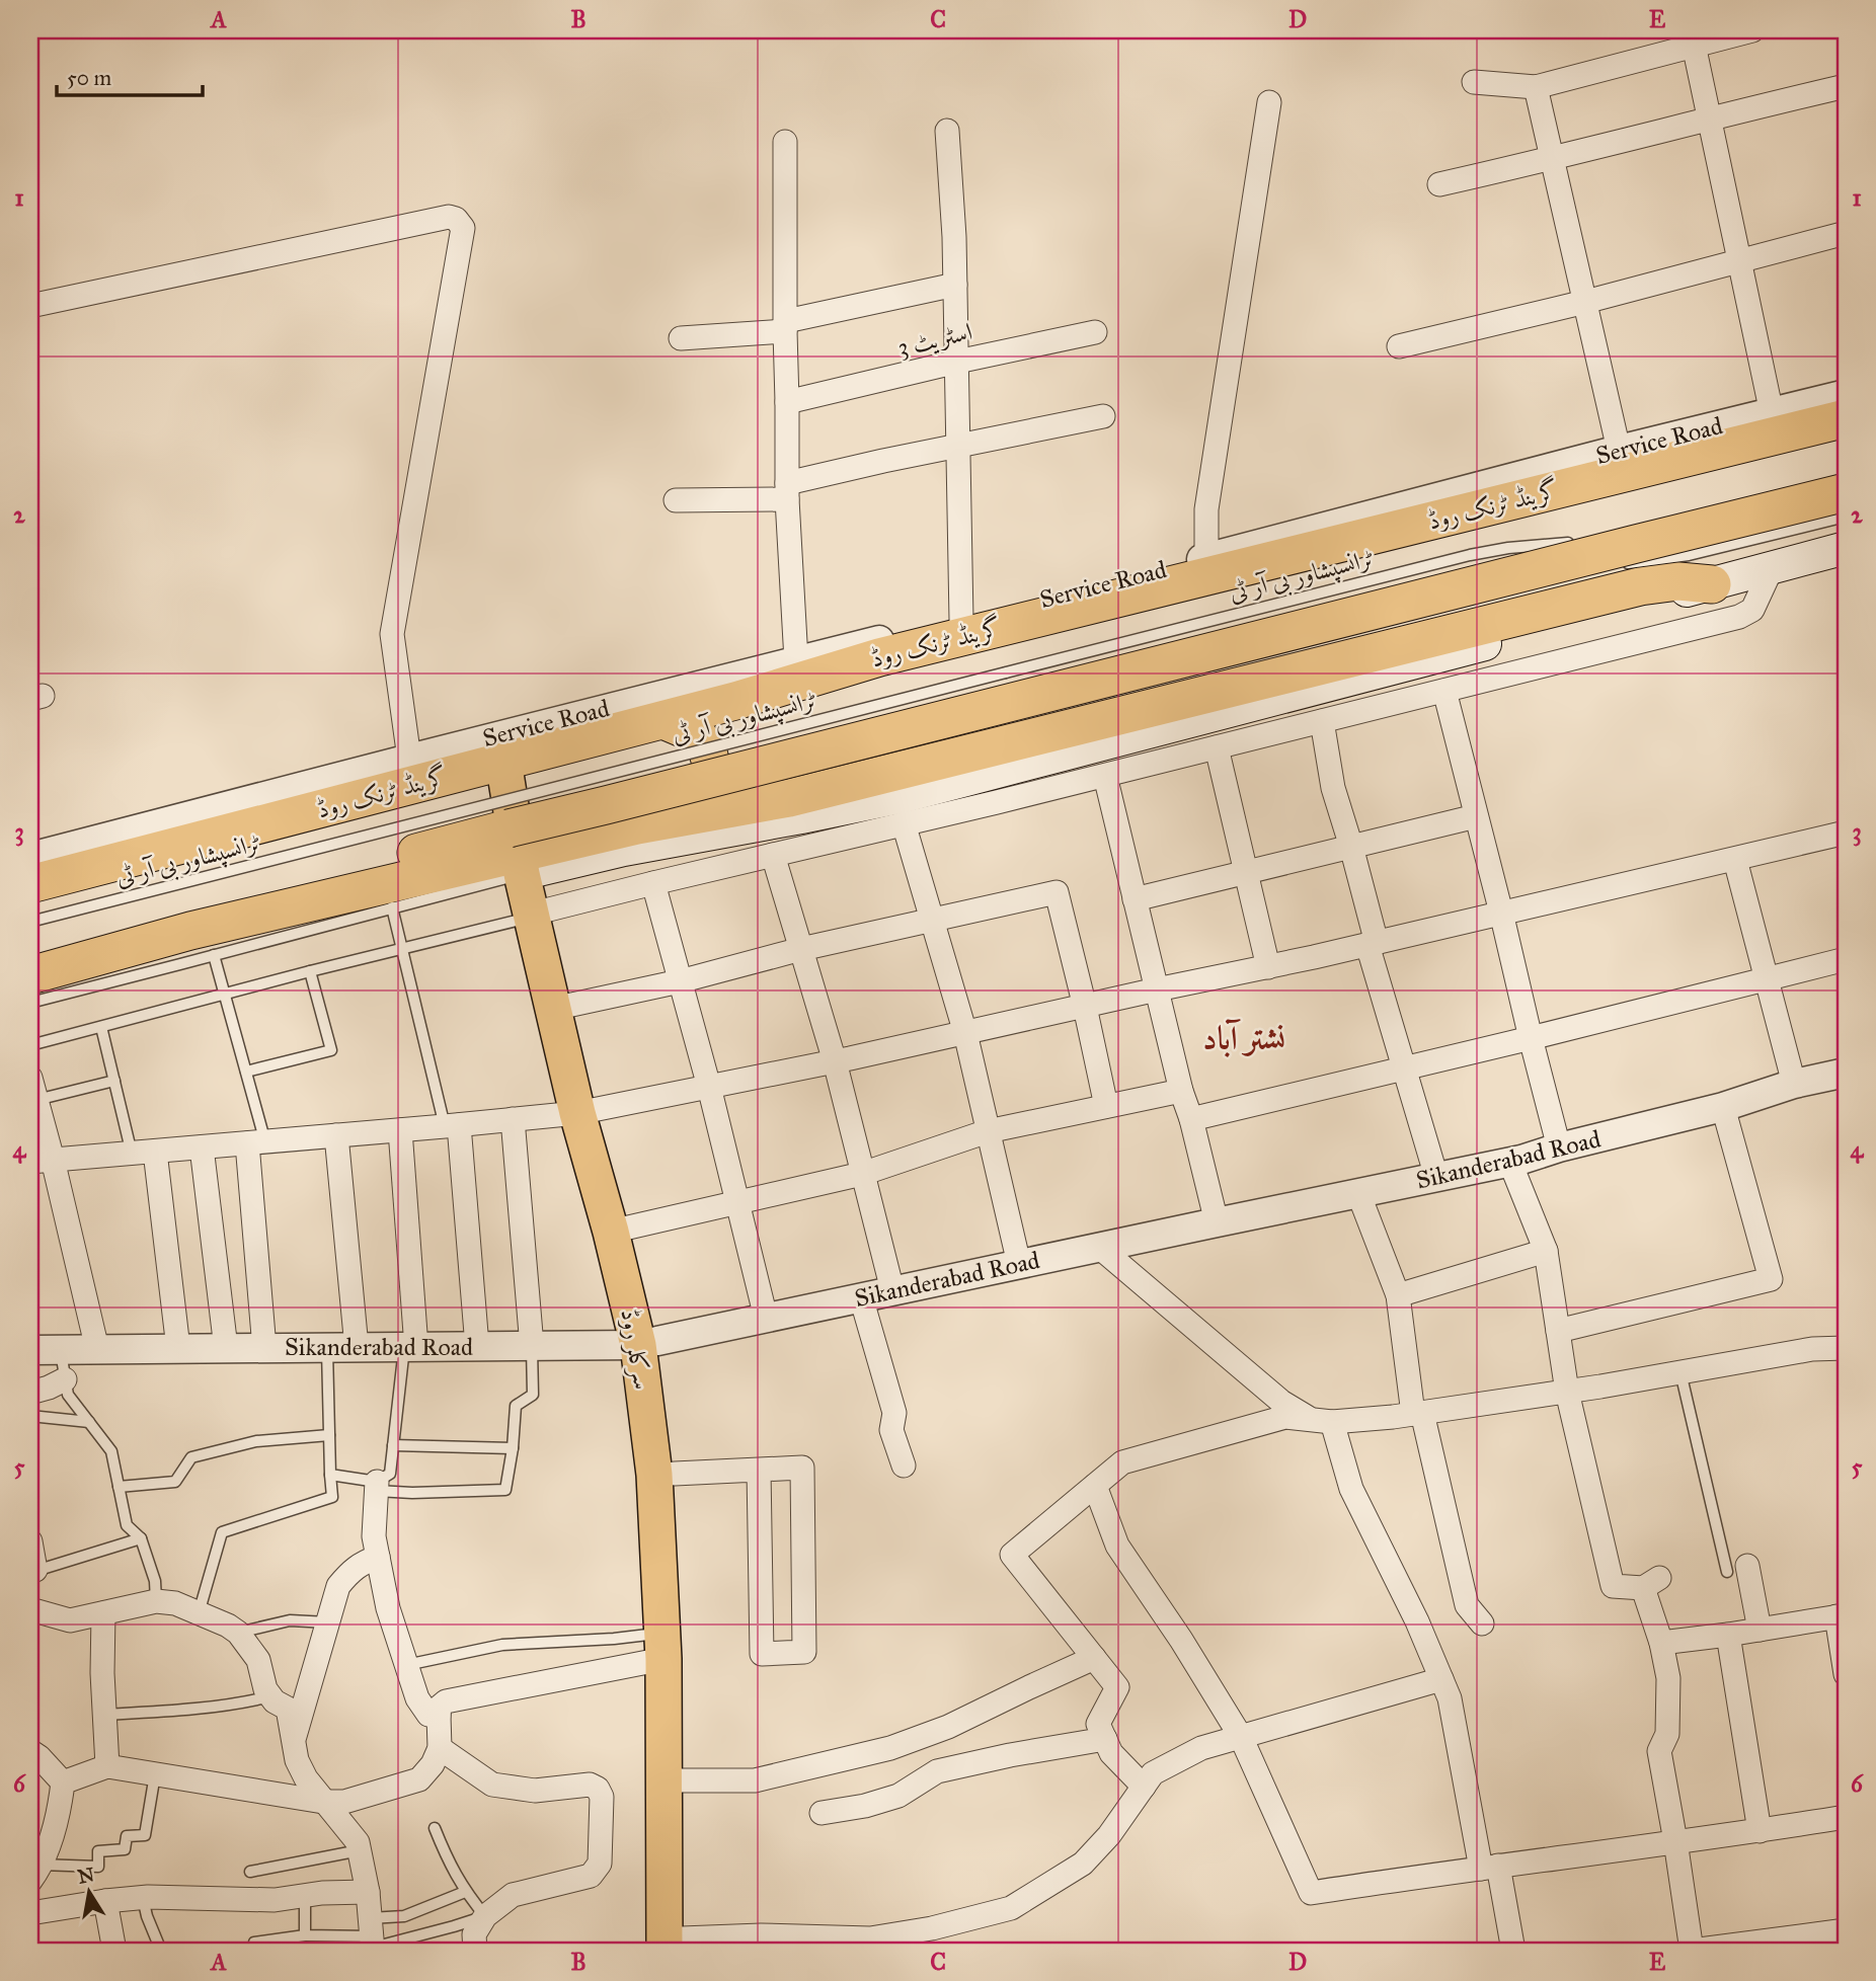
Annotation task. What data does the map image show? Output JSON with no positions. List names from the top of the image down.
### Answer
{
  "streets": {
    "highway": ["گرینڈ ٹرنک روڈ"],
    "main road": ["سرکلر روڈ"],
    "street": ["اسٹریٹ 3", "Service Road", "Sikanderabad Road"],
    "lane": ["ٹرانسپشاور بی آر ٹی"]
  },
  "crossings": [
    ["گرینڈ ٹرنک روڈ", "سرکلر روڈ"],
    ["Sikanderabad Road", "سرکلر روڈ"]
  ],
  "districts": ["نشتر آباد"],
  "scale_bar": "50 m",
  "north": "top",
  "grid": {
    "columns": [
      "A",
      "B",
      "C",
      "D",
      "E"
    ],
    "rows": [
      "1",
      "2",
      "3",
      "4",
      "5",
      "6"
    ]
  }
}
